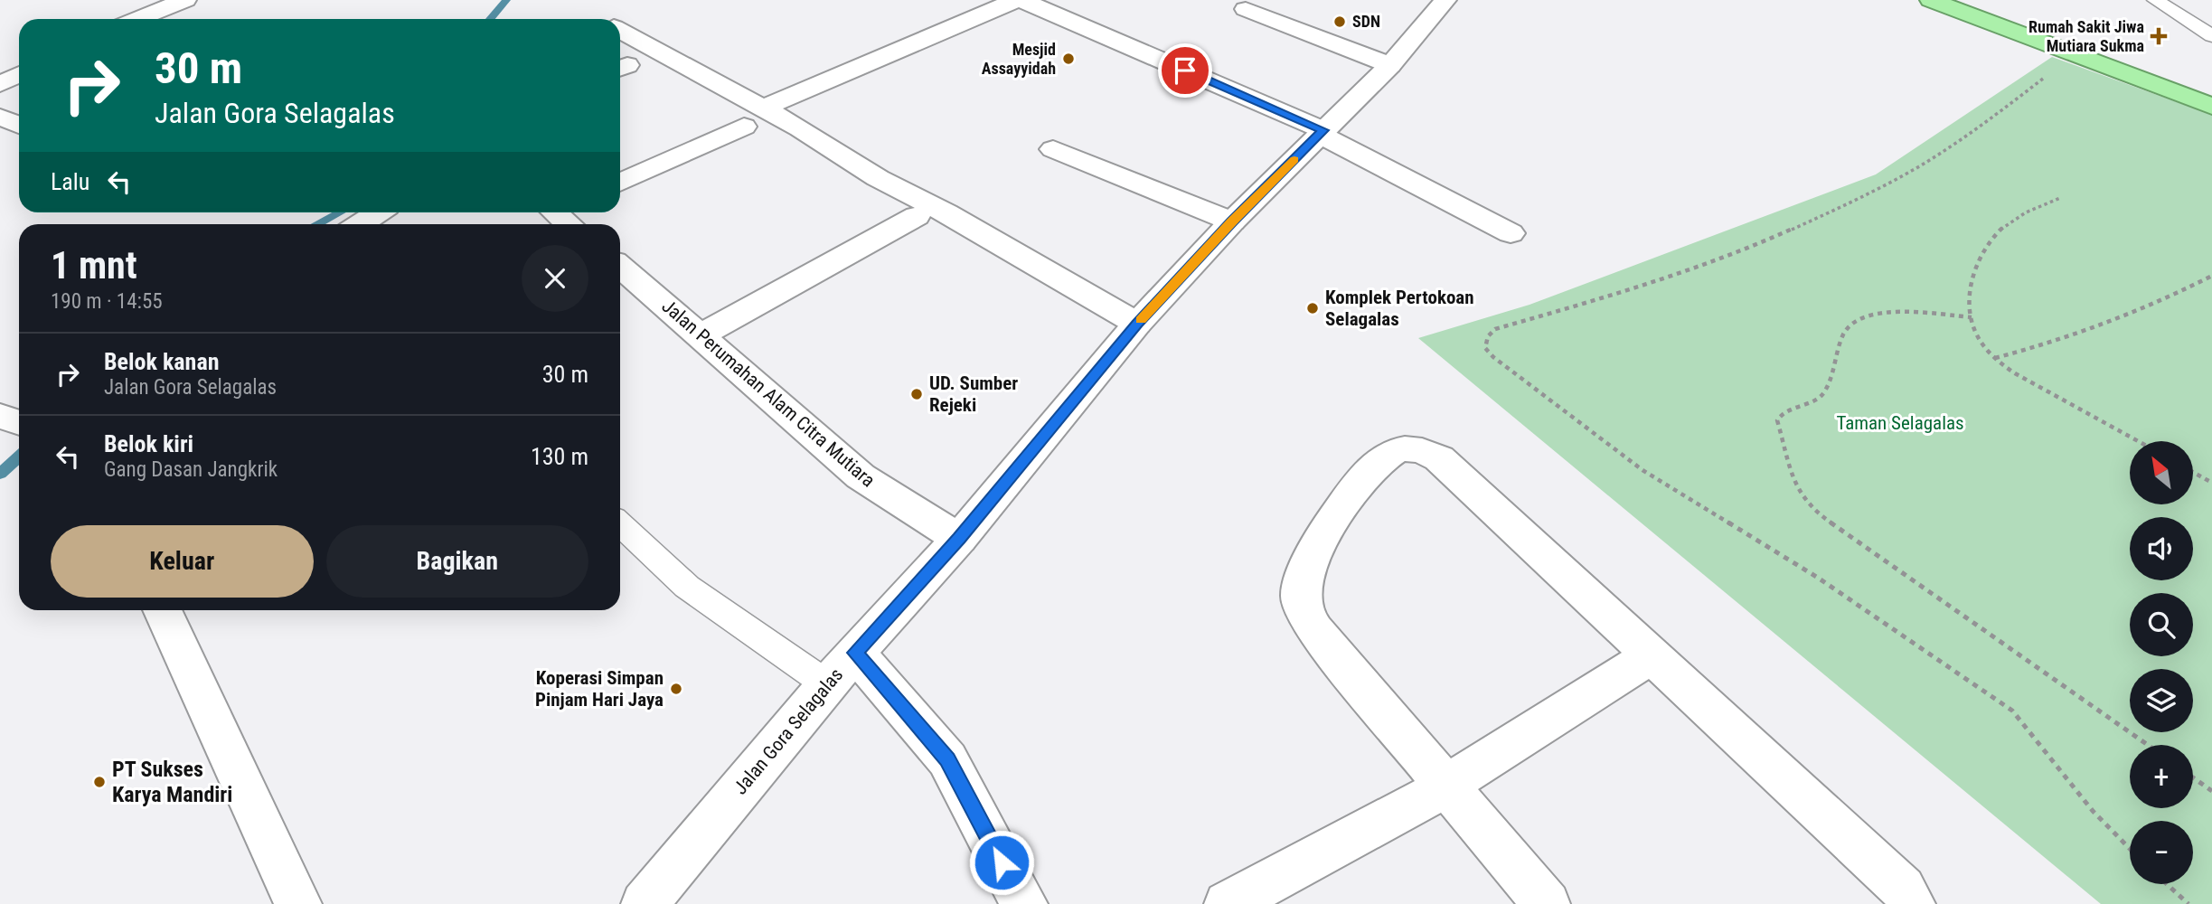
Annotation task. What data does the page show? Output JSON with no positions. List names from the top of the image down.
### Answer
{
  "streets": {
    "street": ["Jalan Perumahan Alam Citra Mutiara", "Jalan Gora Selagalas"]
  },
  "crossings": [
    ["Jalan Perumahan Alam Citra Mutiara", "Jalan Gora Selagalas"]
  ],
  "parks": ["Taman Selagalas"],
  "places": {
    "other": [
      "SDN",
      "Mesjid Assayyidah",
      "Komplek Pertokoan Selagalas",
      "UD. Sumber Rejeki",
      "Koperasi Simpan Pinjam Hari Jaya",
      "PT Sukses Karya Mandiri"
    ],
    "health": ["Rumah Sakit Jiwa Mutiara Sukma"]
  },
  "north": "top left",
  "page": {
    "turn": ["30 m", "Jalan Gora Selagalas"],
    "then": "Lalu",
    "heading": ["1 mnt", "190 m · 14:55"],
    "list": [
      {
        "name": "Belok kanan",
        "note": "Jalan Gora Selagalas",
        "value": "30 m"
      },
      {
        "name": "Belok kiri",
        "note": "Gang Dasan Jangkrik",
        "value": "130 m"
      }
    ],
    "map_buttons": ["+", "−"],
    "buttons": ["Keluar", "Bagikan"]
  }
}
